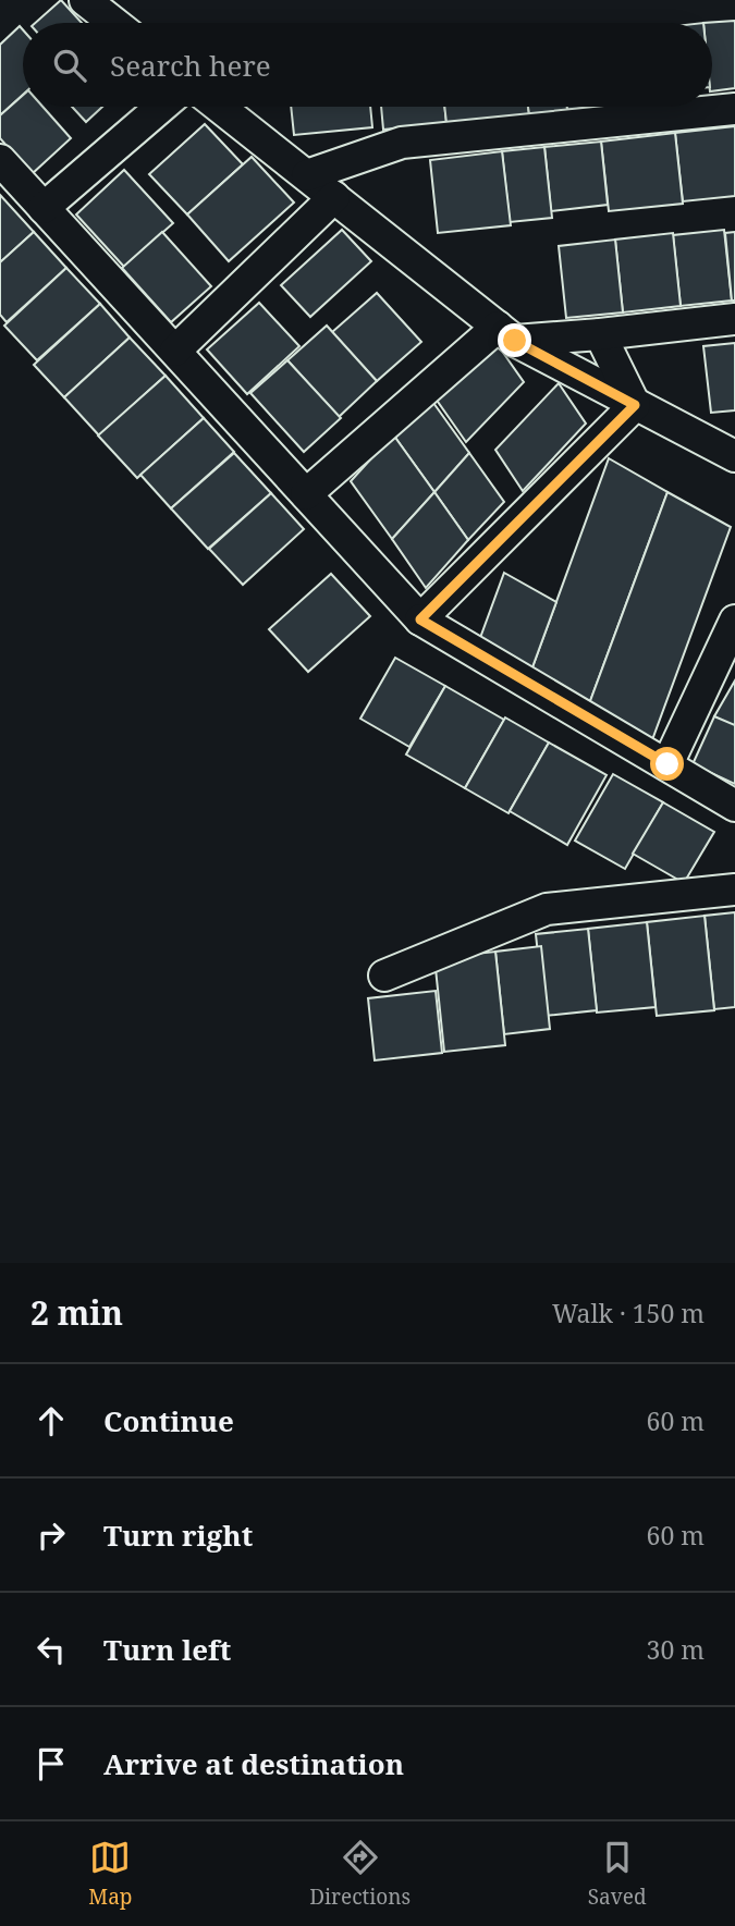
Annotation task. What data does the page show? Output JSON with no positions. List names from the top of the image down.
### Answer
{
  "page": {
    "search": "Search here",
    "heading": ["2 min", "Walk · 150 m"],
    "list": [
      ["Continue", "60 m"],
      ["Turn right", "60 m"],
      ["Turn left", "30 m"],
      "Arrive at destination"
    ],
    "nav": ["Map", "Directions", "Saved"]
  }
}
